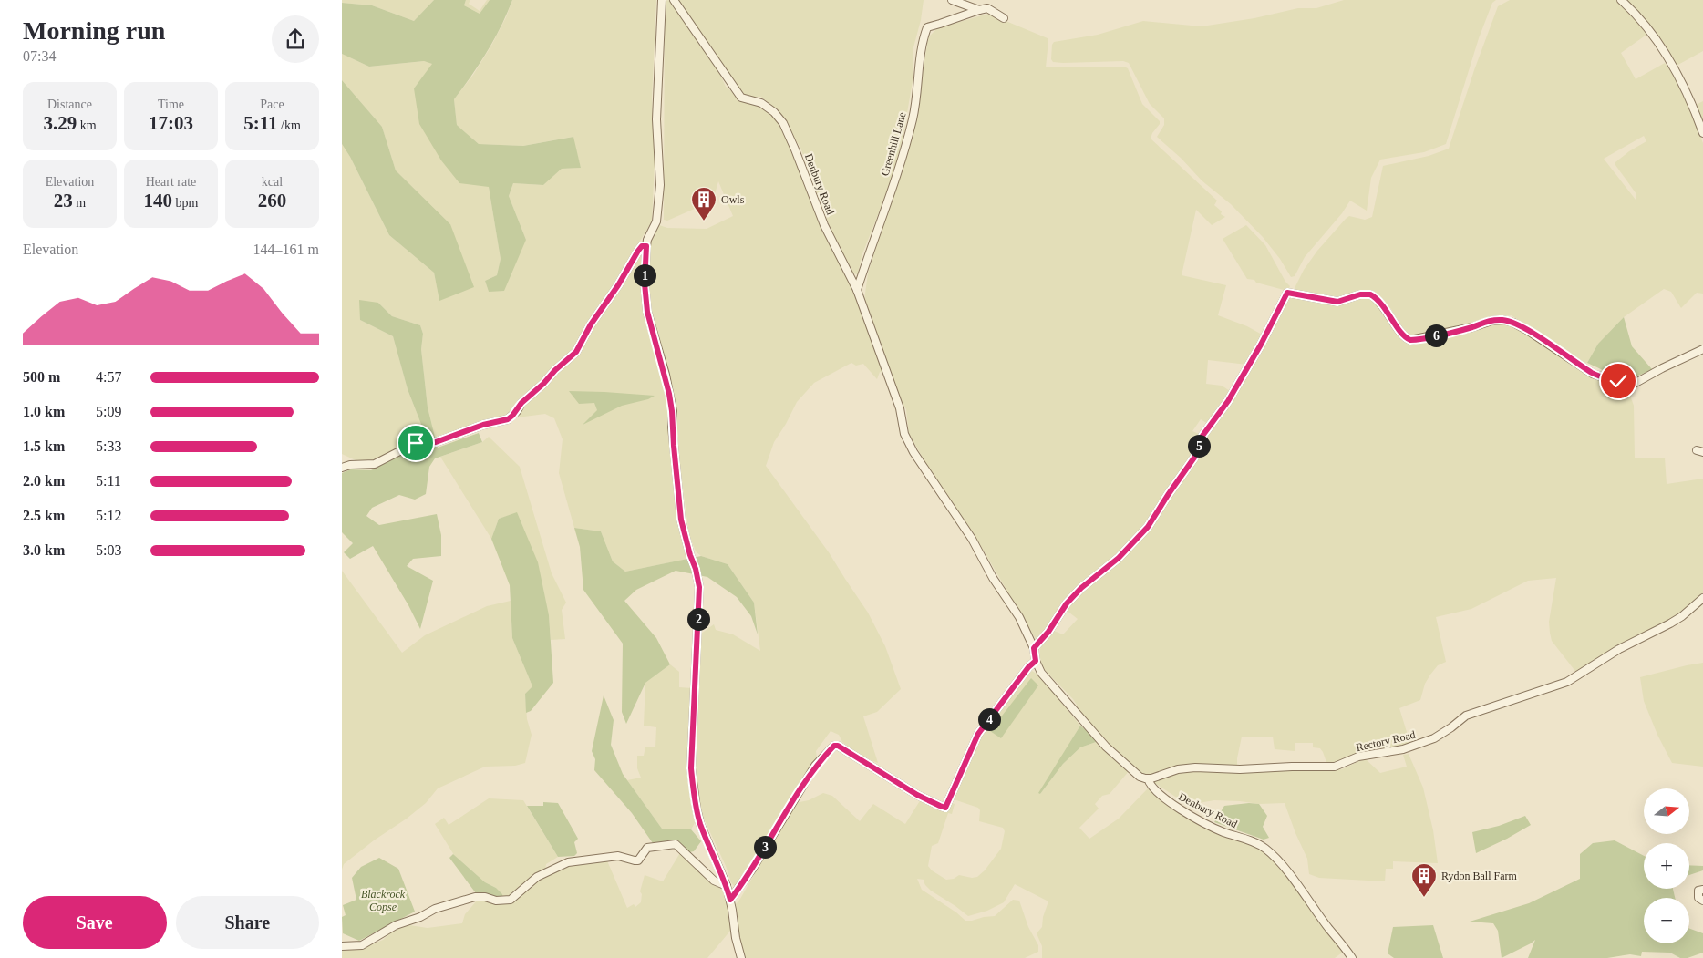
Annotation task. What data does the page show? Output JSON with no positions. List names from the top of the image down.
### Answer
{
  "streets": {
    "street": ["Greenhill Lane", "Denbury Road", "Rectory Road"]
  },
  "crossings": [
    ["Greenhill Lane", "Denbury Road"],
    ["Denbury Road", "Rectory Road"]
  ],
  "parks": ["Blackrock Copse"],
  "places": {
    "building": ["Owls", "Rydon Ball Farm"]
  },
  "north": "right",
  "page": {
    "heading": ["Morning run", "07:34"],
    "stats": [
      ["Distance", "3.29 km"],
      ["Time", "17:03"],
      ["Pace", "5:11 /km"],
      ["Elevation", "23 m"],
      ["Heart rate", "140 bpm"],
      ["kcal", "260"]
    ],
    "chart": ["Elevation", "144–161 m"],
    "pins": [
      "1",
      "6",
      "5",
      "2",
      "4",
      "3"
    ],
    "list": [
      {
        "name": "500 m",
        "note": "4:57"
      },
      {
        "name": "1.0 km",
        "note": "5:09"
      },
      {
        "name": "1.5 km",
        "note": "5:33"
      },
      {
        "name": "2.0 km",
        "note": "5:11"
      },
      {
        "name": "2.5 km",
        "note": "5:12"
      },
      {
        "name": "3.0 km",
        "note": "5:03"
      }
    ],
    "map_buttons": ["+", "−"],
    "buttons": ["Save", "Share"]
  }
}
